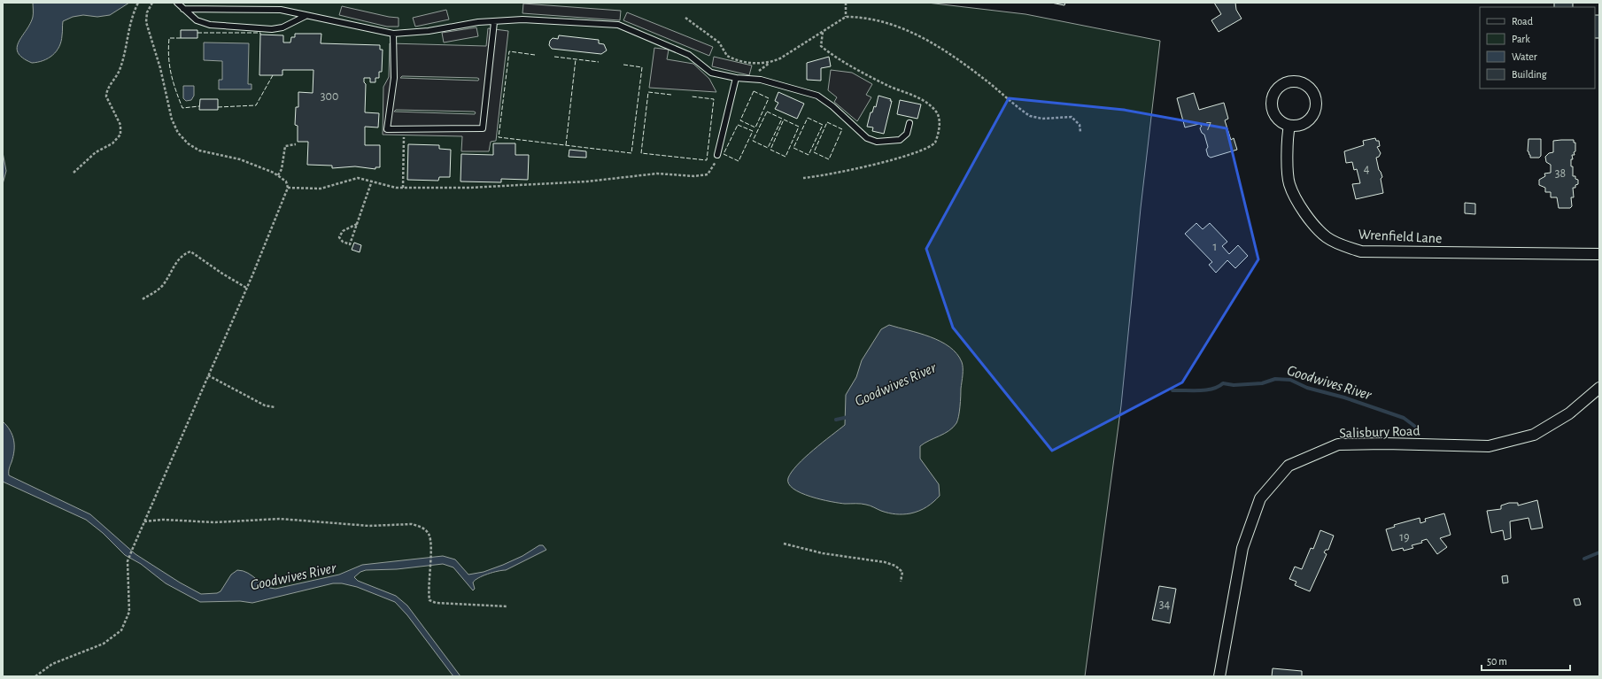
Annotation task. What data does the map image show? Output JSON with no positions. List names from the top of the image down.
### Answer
{
  "streets": {
    "street": ["Wrenfield Lane", "Salisbury Road"]
  },
  "water": ["Goodwives River"],
  "house_numbers": [
    "300",
    "7",
    "4",
    "38",
    "1",
    "19",
    "34"
  ],
  "legend": [
    "Road",
    "Park",
    "Water",
    "Building"
  ],
  "scale_bar": "50 m"
}
